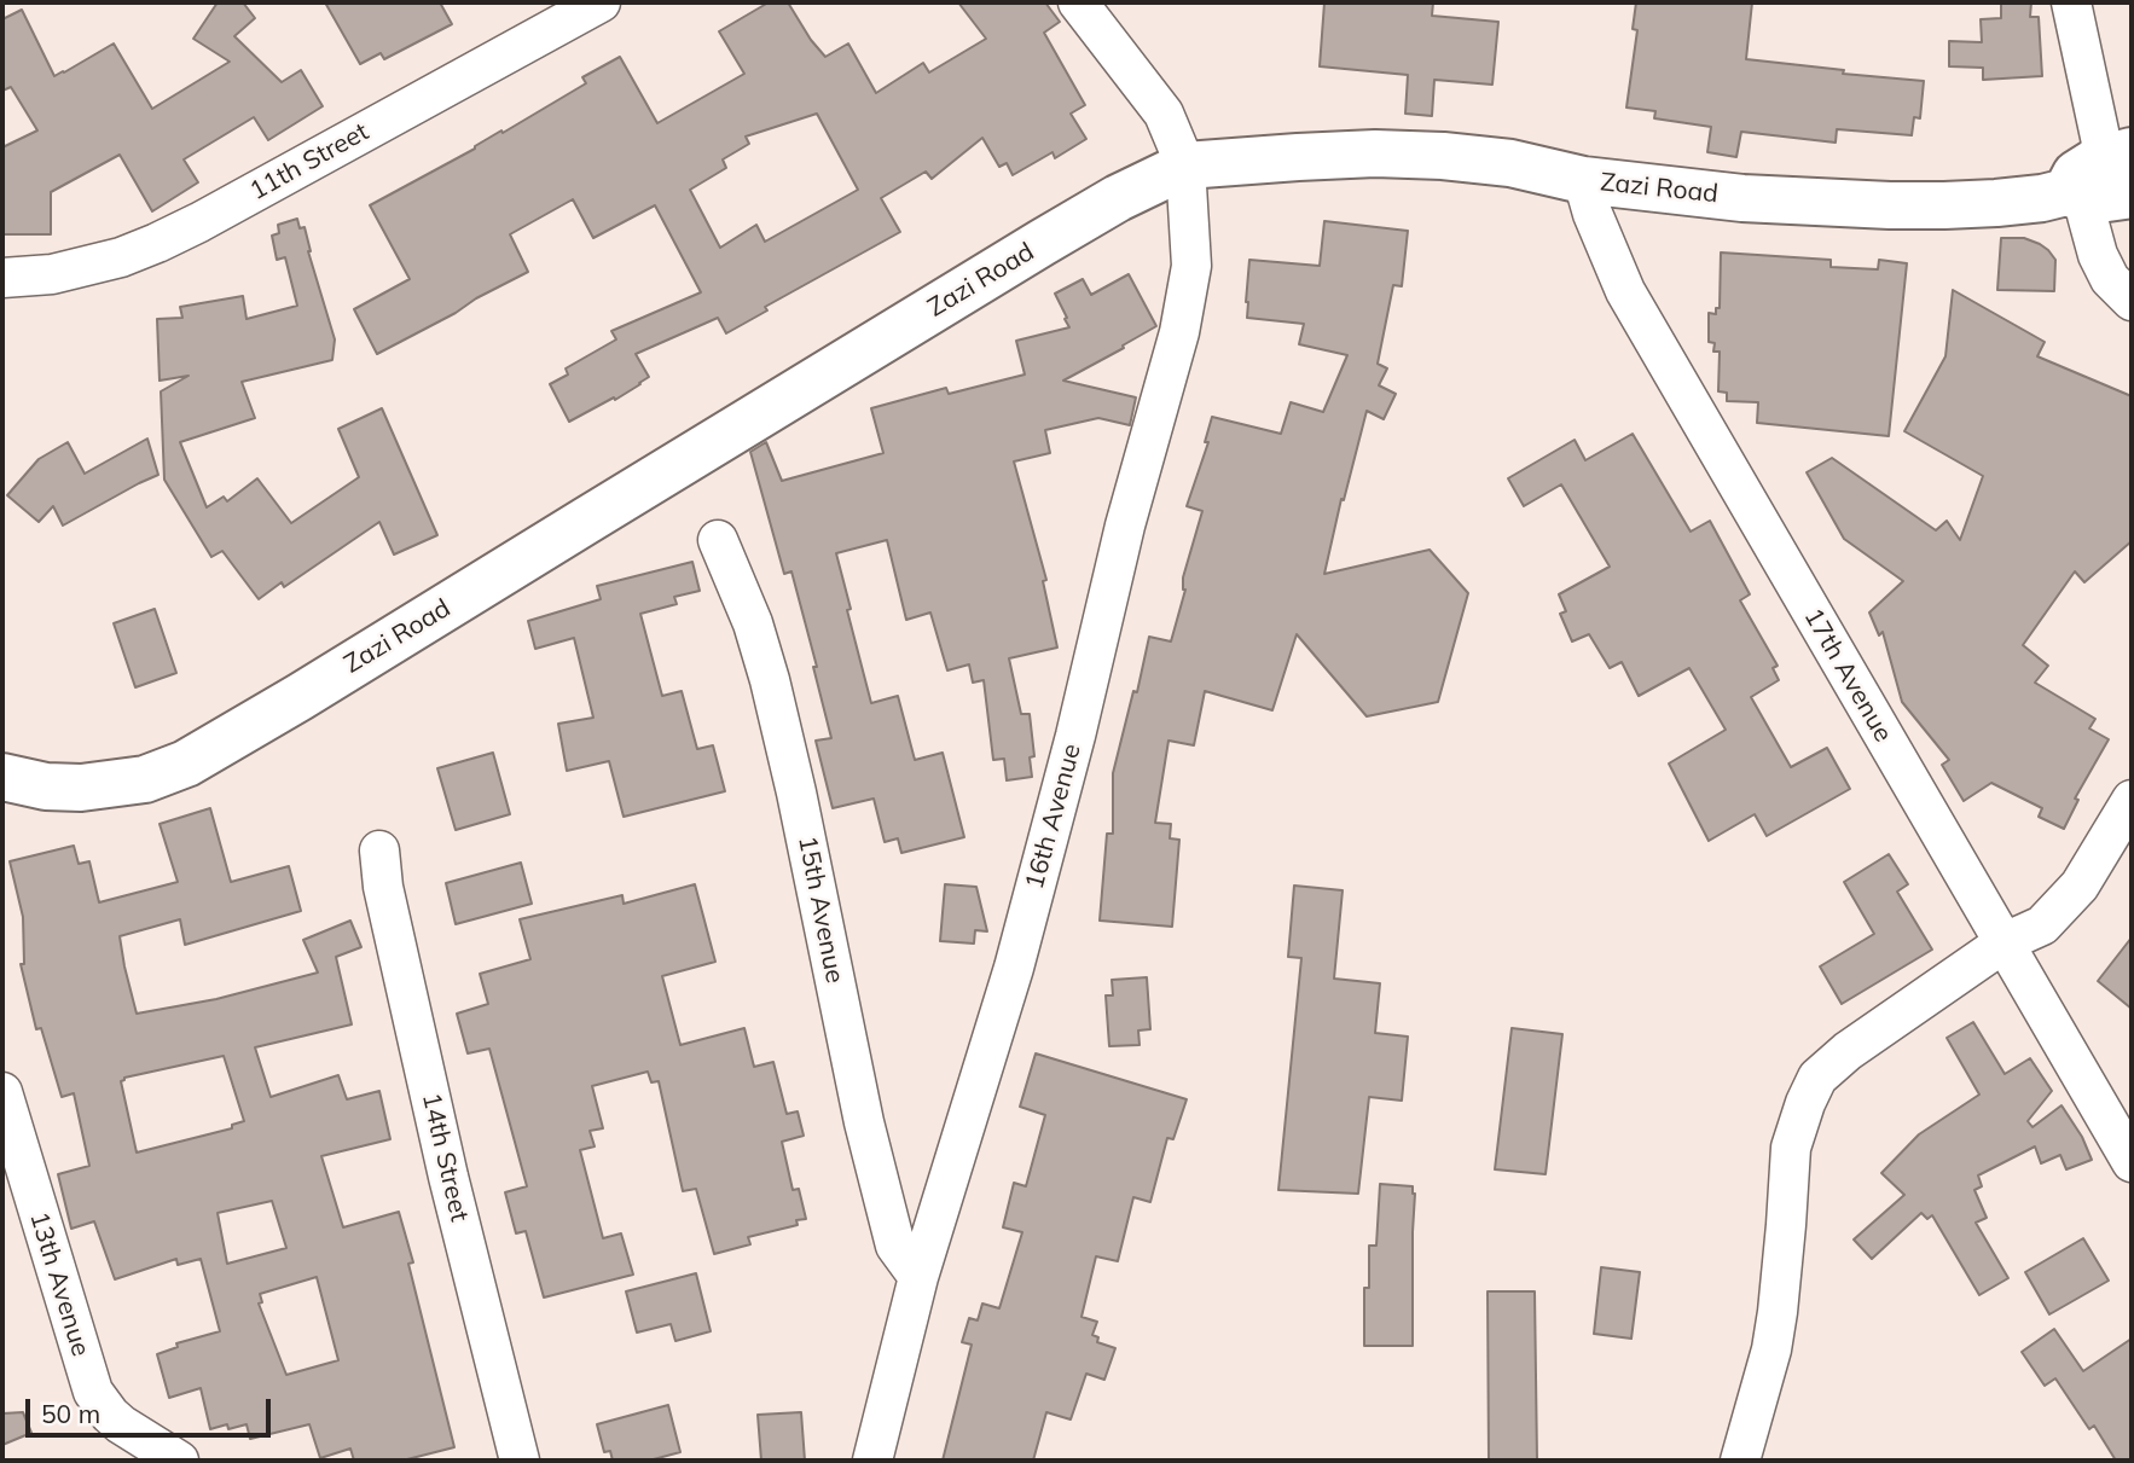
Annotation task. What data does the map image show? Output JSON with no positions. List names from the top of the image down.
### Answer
{
  "streets": {
    "street": [
      "11th Street",
      "Zazi Road",
      "17th Avenue",
      "16th Avenue",
      "15th Avenue",
      "14th Street",
      "13th Avenue"
    ]
  },
  "crossings": [
    ["Zazi Road", "17th Avenue"],
    ["Zazi Road", "16th Avenue"],
    ["16th Avenue", "15th Avenue"]
  ],
  "scale_bar": "50 m"
}
